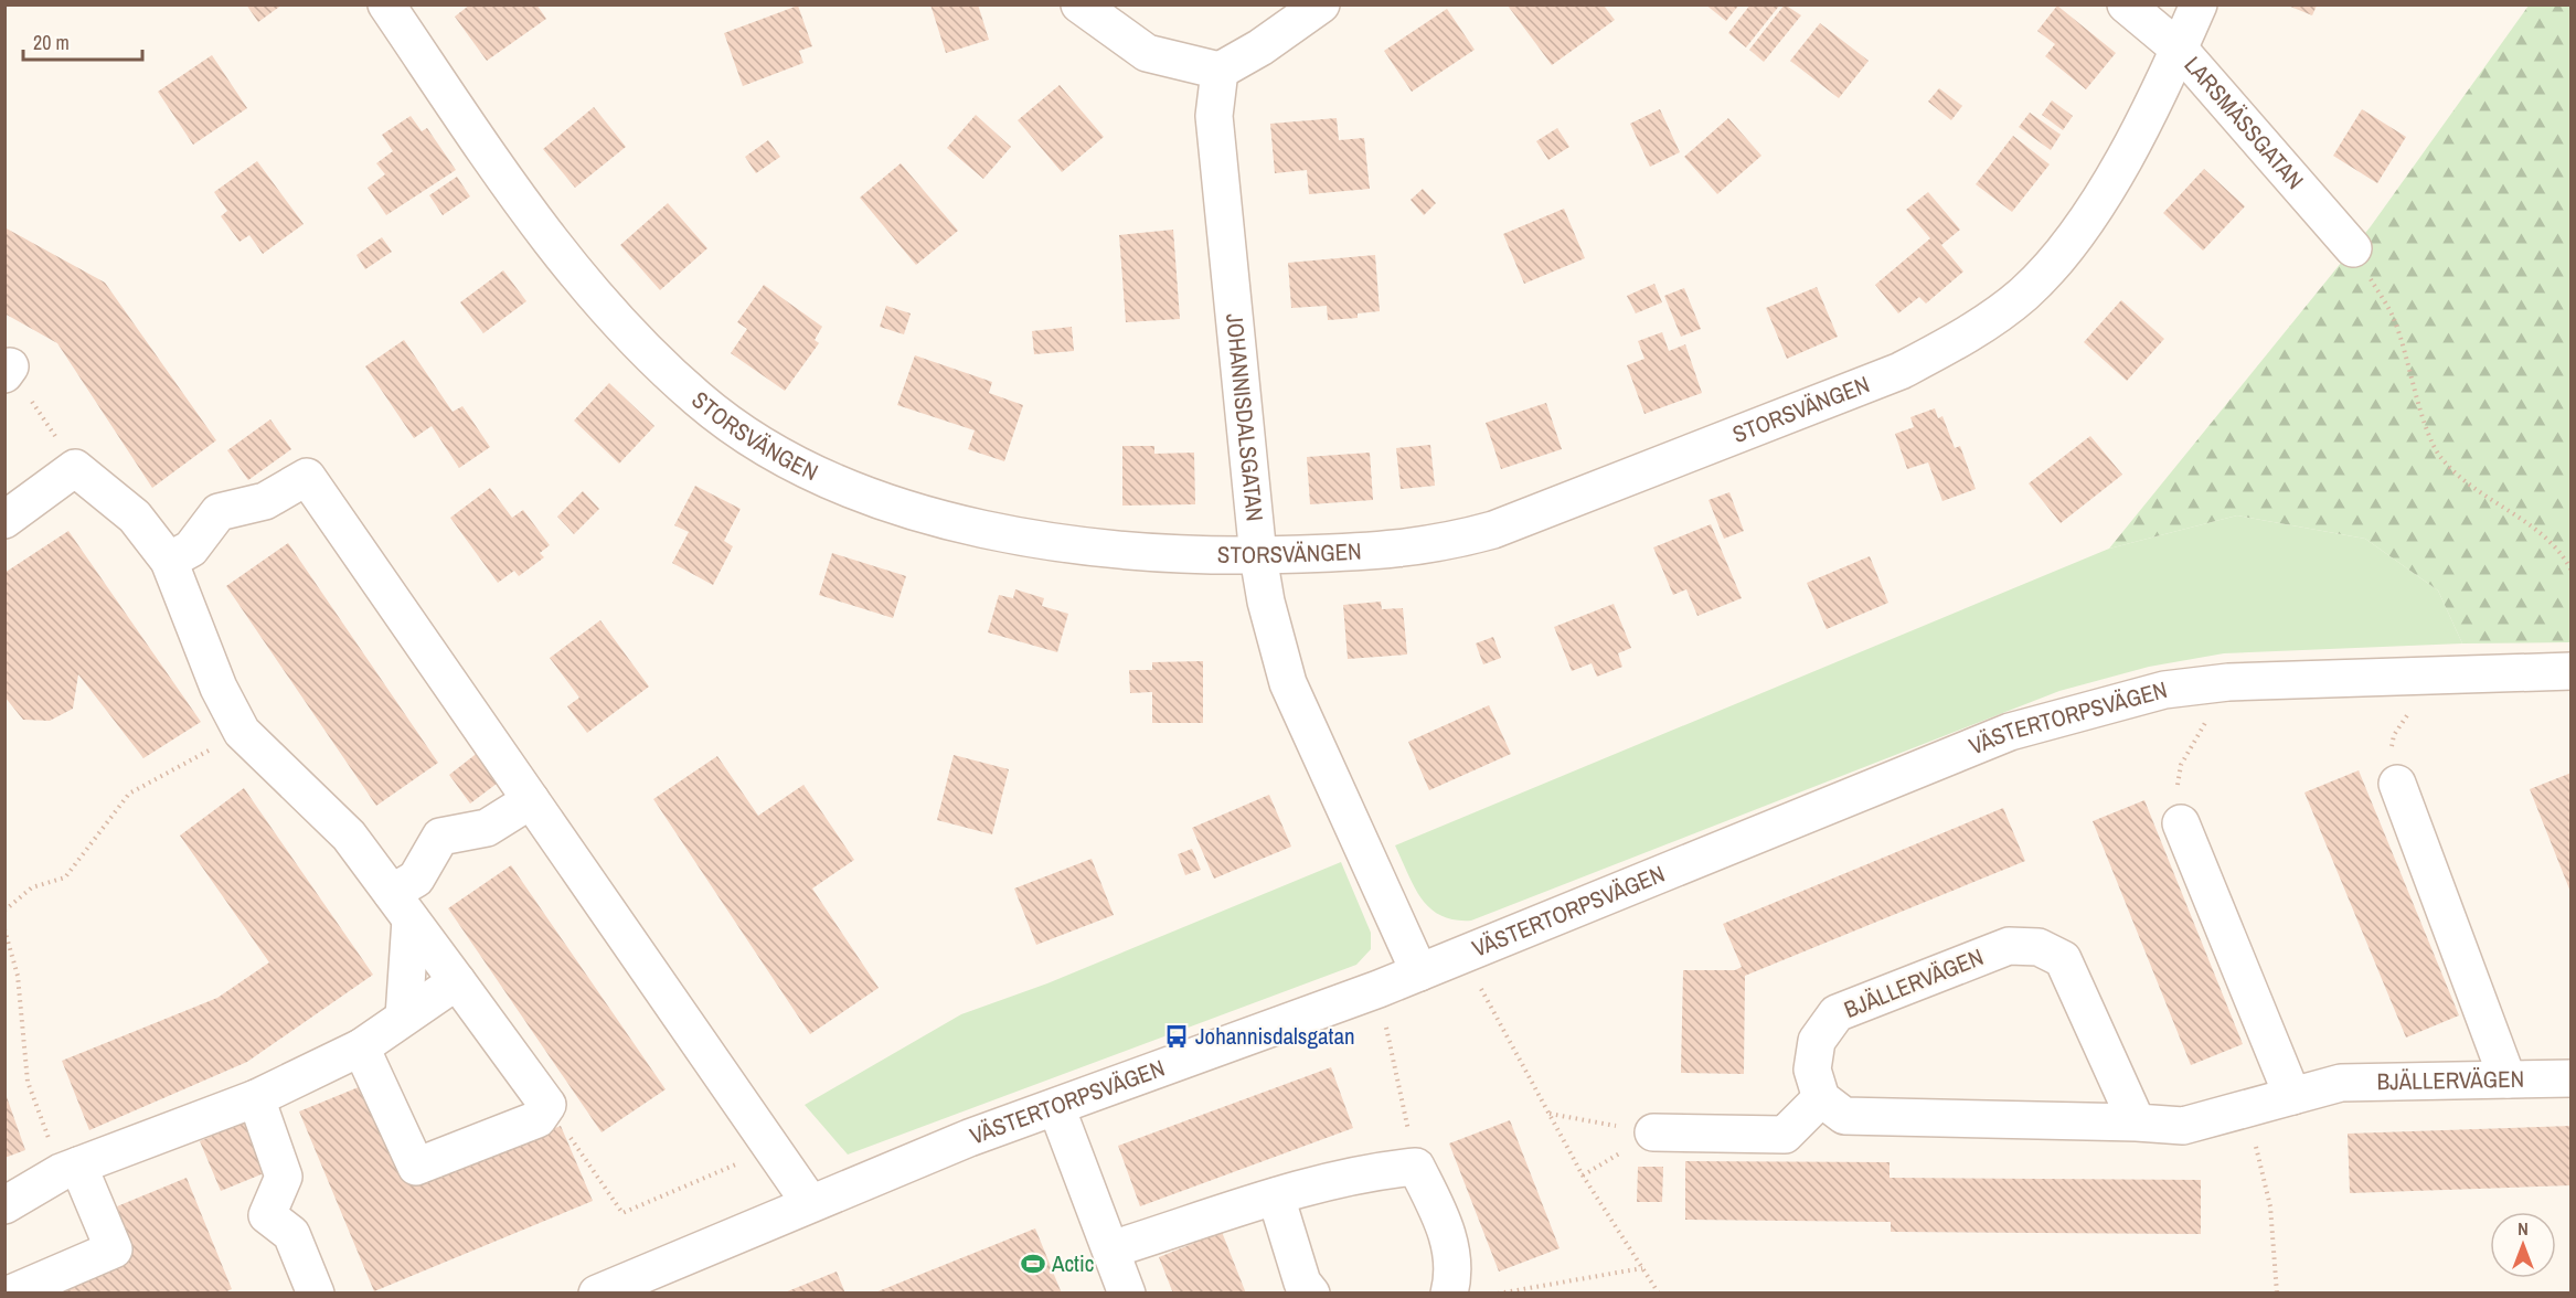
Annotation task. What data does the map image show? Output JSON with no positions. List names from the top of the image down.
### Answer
{
  "streets": {
    "street": [
      "LARSMÄSSGATAN",
      "STORSVÄNGEN",
      "JOHANNISDALSGATAN",
      "VÄSTERTORPSVÄGEN",
      "BJÄLLERVÄGEN"
    ]
  },
  "crossings": [
    ["LARSMÄSSGATAN", "STORSVÄNGEN"],
    ["STORSVÄNGEN", "JOHANNISDALSGATAN"],
    ["JOHANNISDALSGATAN", "VÄSTERTORPSVÄGEN"]
  ],
  "places": {
    "bus stop": ["Johannisdalsgatan"],
    "sports": ["Actic"]
  },
  "scale_bar": "20 m",
  "north": "top"
}
